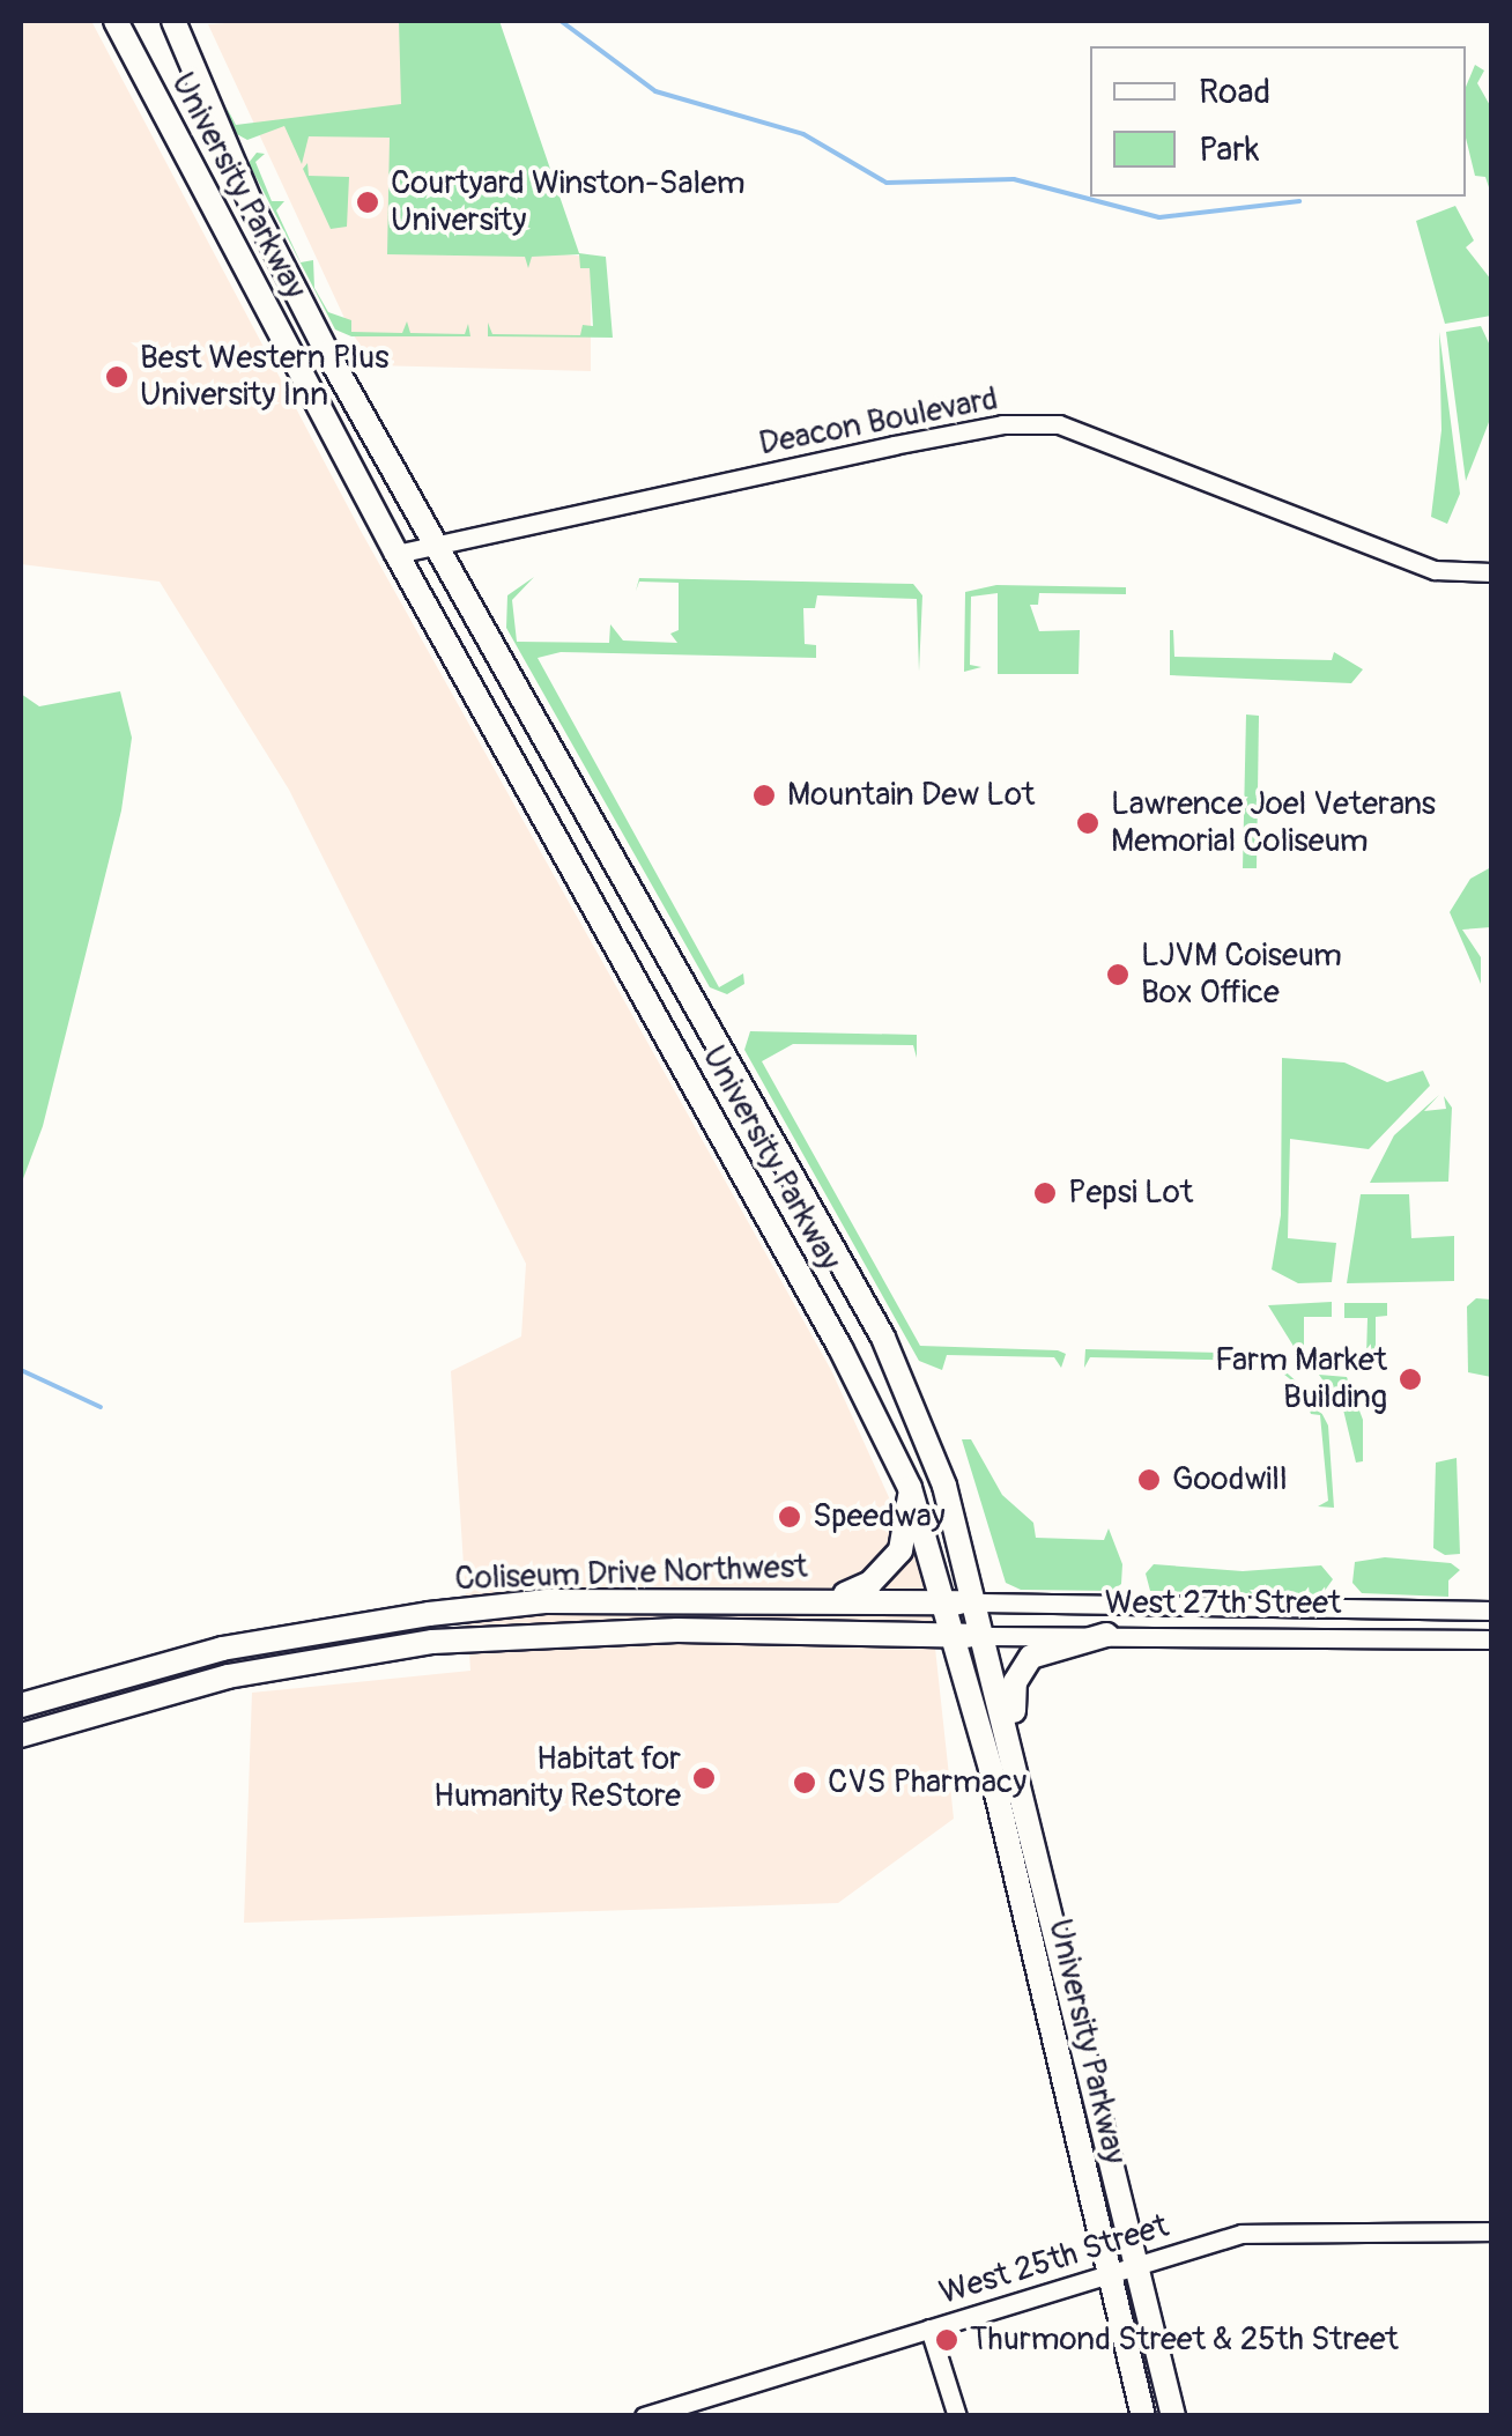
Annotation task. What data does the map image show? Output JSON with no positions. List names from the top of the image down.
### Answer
{
  "streets": {
    "main road": ["University Parkway", "Coliseum Drive Northwest", "West 27th Street"],
    "street": ["Deacon Boulevard", "West 25th Street"]
  },
  "crossings": [
    ["University Parkway", "Deacon Boulevard"],
    ["University Parkway", "Coliseum Drive Northwest"],
    ["University Parkway", "West 27th Street"],
    ["University Parkway", "West 25th Street"],
    ["Coliseum Drive Northwest", "West 27th Street"]
  ],
  "places": [
    "Courtyard Winston-Salem University",
    "Best Western Plus University Inn",
    "Mountain Dew Lot",
    "Lawrence Joel Veterans Memorial Coliseum",
    "LJVM Coiseum Box Office",
    "Pepsi Lot",
    "Farm Market Building",
    "Goodwill",
    "Speedway",
    "Habitat for Humanity ReStore",
    "CVS Pharmacy",
    "Thurmond Street & 25th Street"
  ],
  "legend": ["Road", "Park"]
}
